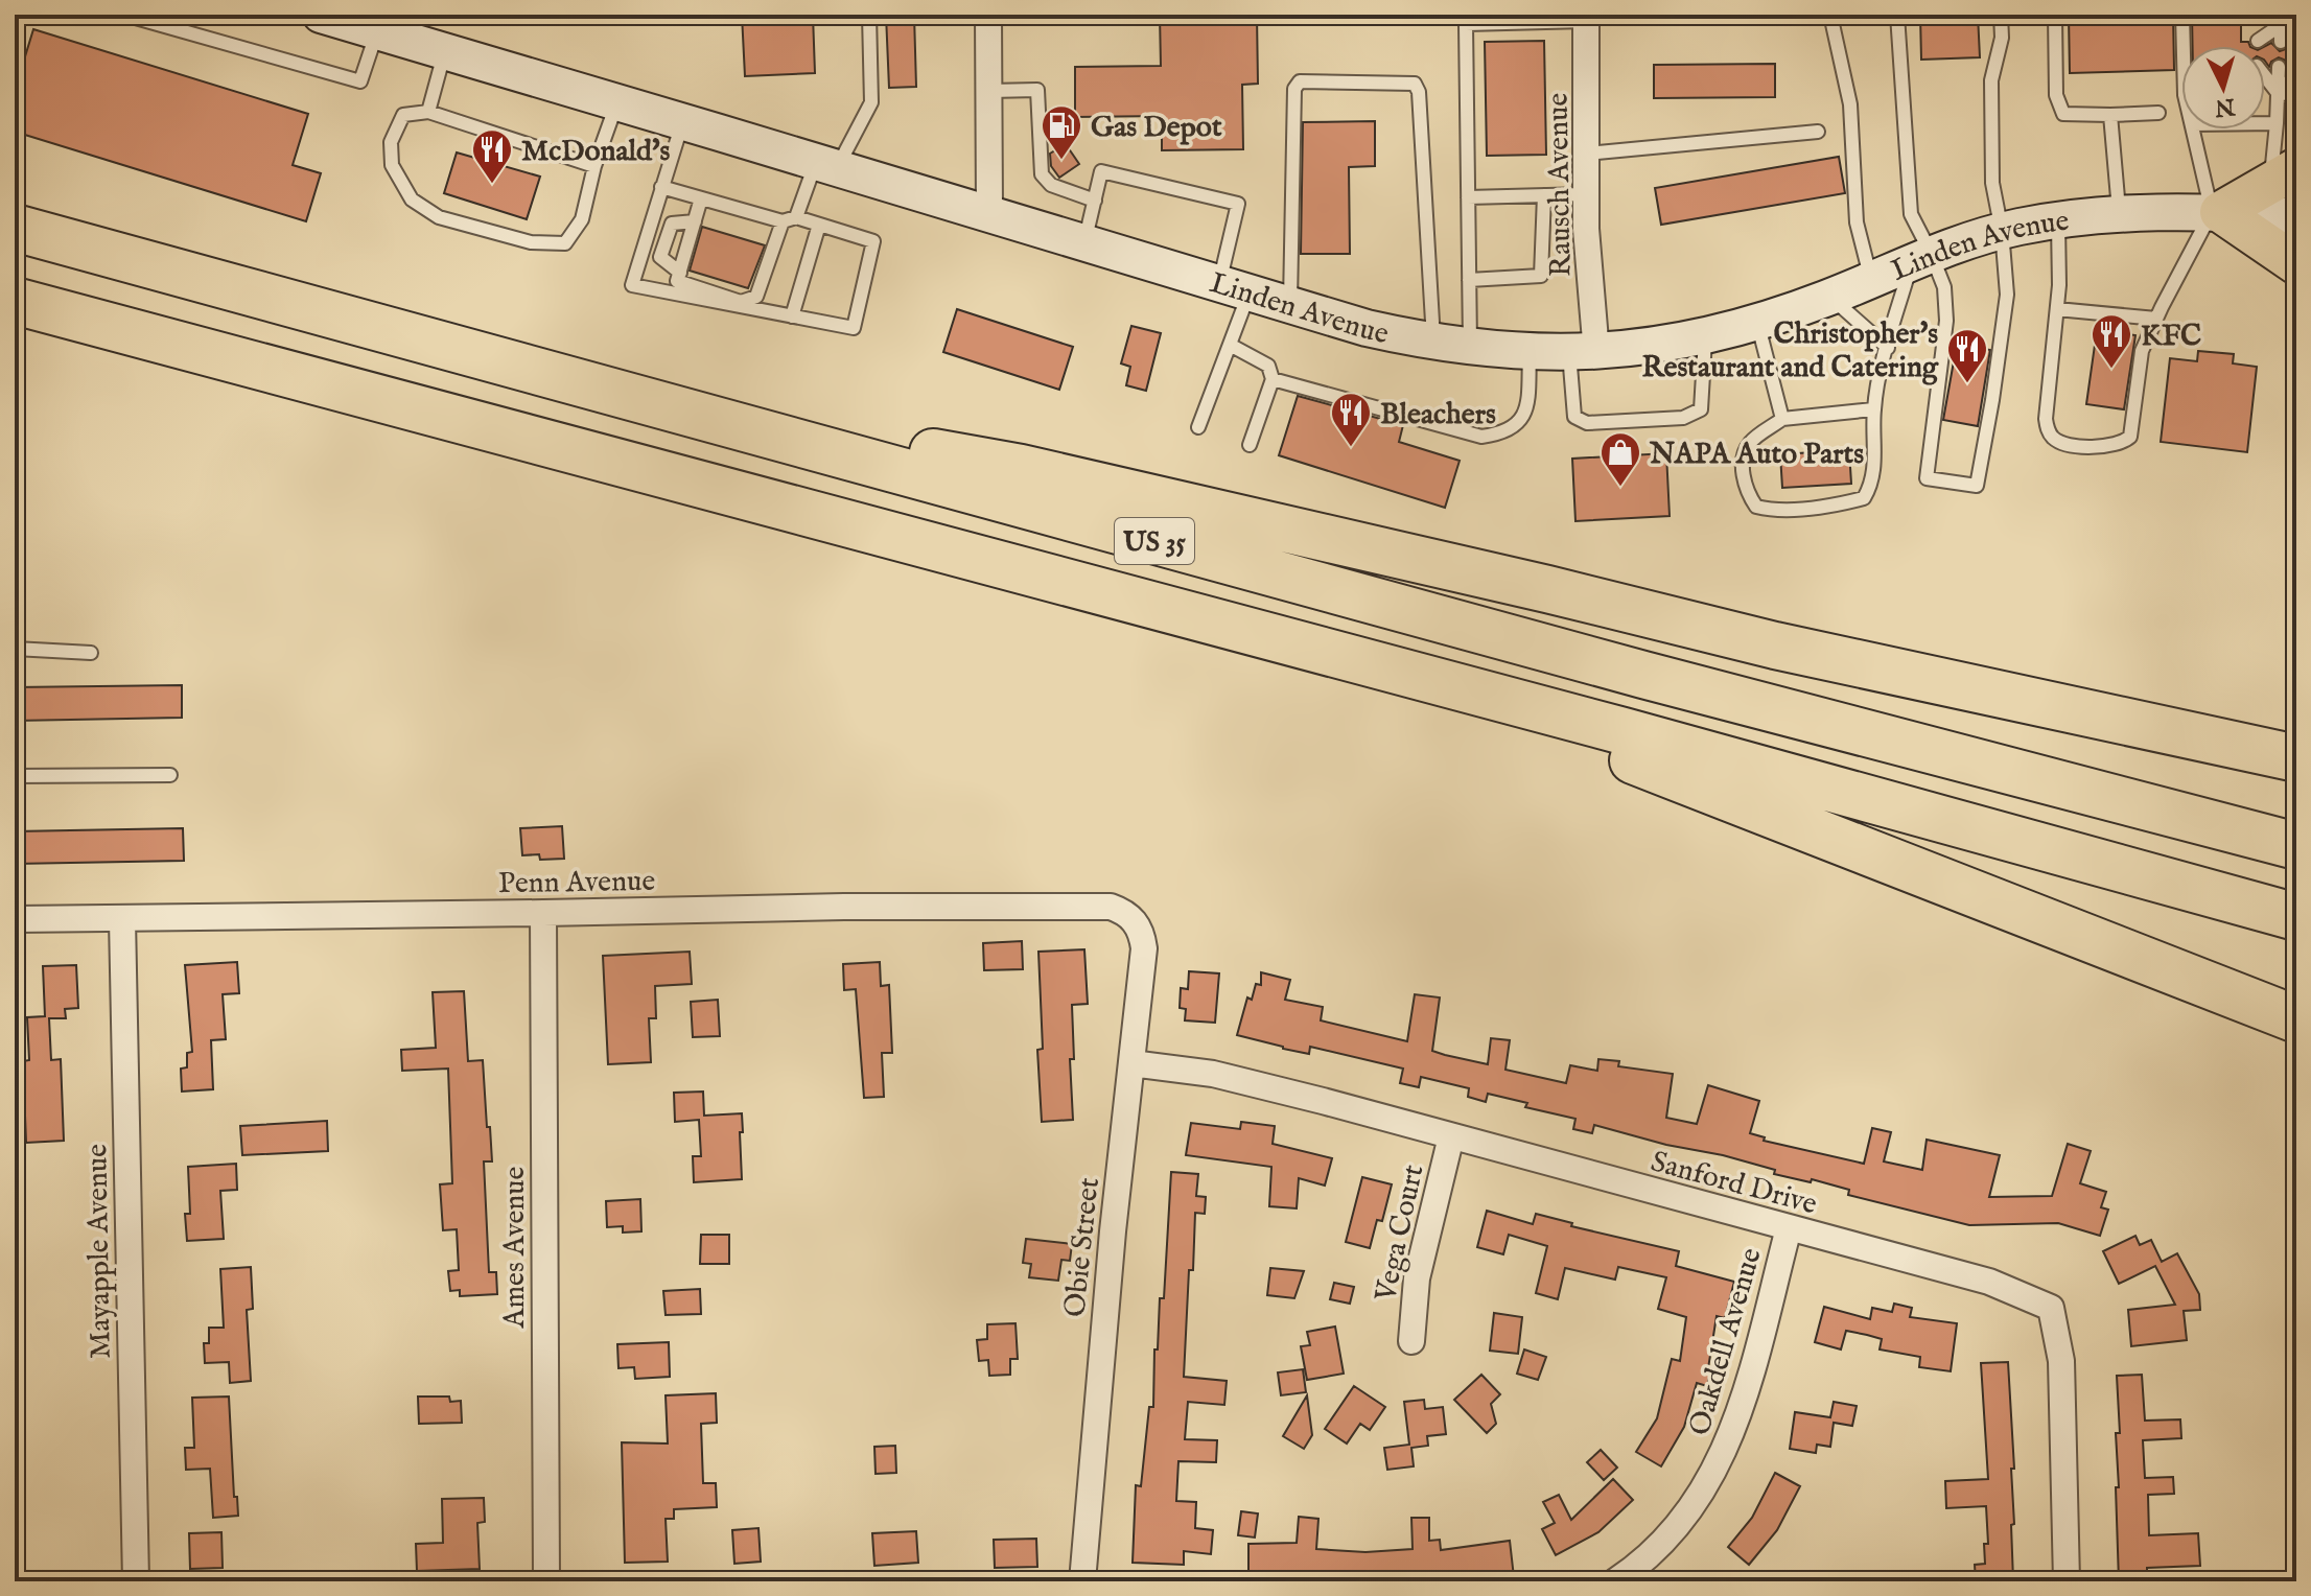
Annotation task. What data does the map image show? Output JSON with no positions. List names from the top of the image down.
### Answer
{
  "streets": {
    "highway": ["US 35"],
    "main road": ["Linden Avenue"],
    "street": [
      "Rausch Avenue",
      "Penn Avenue",
      "Sanford Drive",
      "Vega Court",
      "Ames Avenue",
      "Obie Street",
      "Mayapple Avenue",
      "Oakdell Avenue"
    ]
  },
  "crossings": [
    ["Rausch Avenue", "Linden Avenue"],
    ["Penn Avenue", "Ames Avenue"],
    ["Penn Avenue", "Obie Street"],
    ["Penn Avenue", "Mayapple Avenue"],
    ["Sanford Drive", "Vega Court"],
    ["Sanford Drive", "Obie Street"],
    ["Sanford Drive", "Oakdell Avenue"]
  ],
  "places": {
    "fuel station": ["Gas Depot"],
    "restaurant": [
      "McDonald's",
      "KFC",
      "Christopher's Restaurant and Catering",
      "Bleachers"
    ],
    "shop": ["NAPA Auto Parts"]
  },
  "north": "bottom"
}
